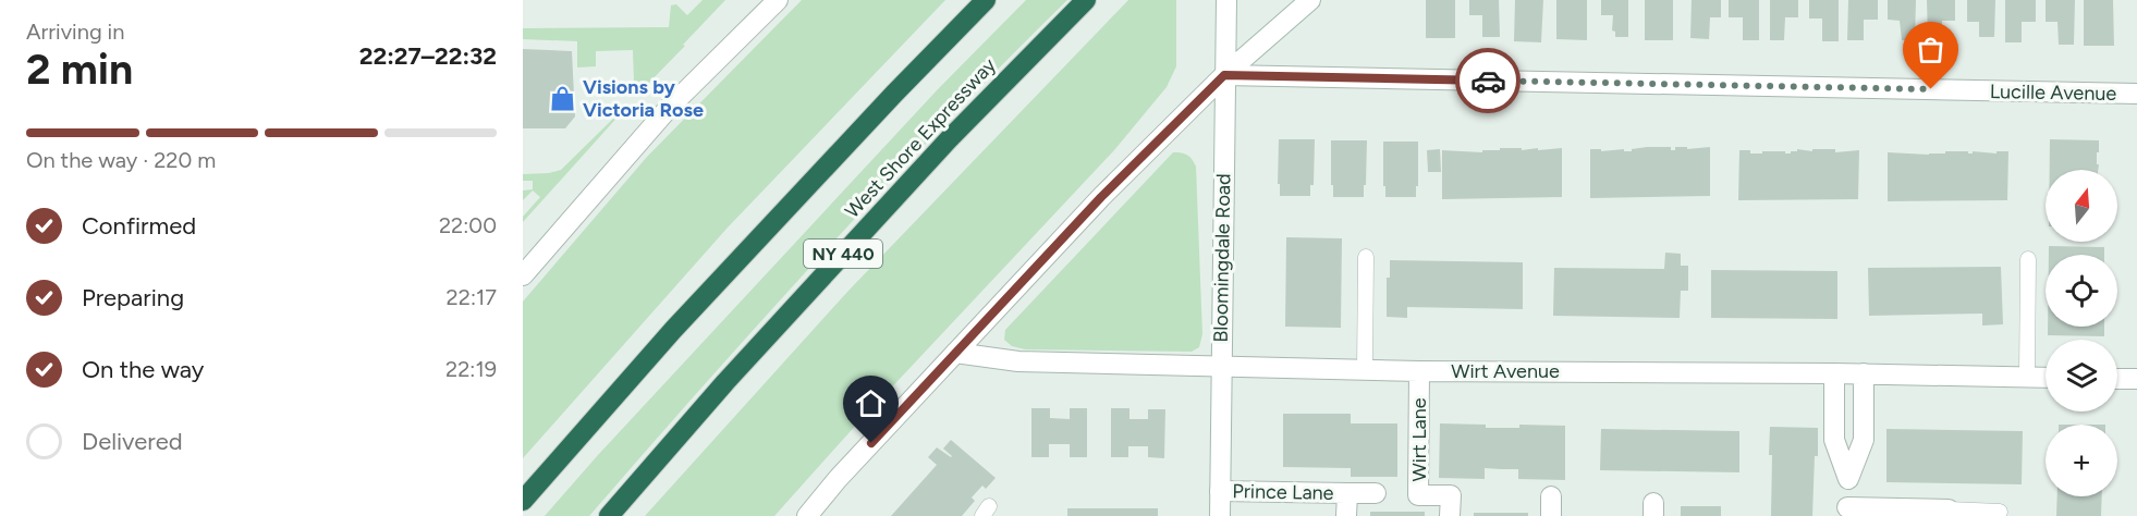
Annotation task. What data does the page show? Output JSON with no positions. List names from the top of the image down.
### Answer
{
  "streets": {
    "highway": ["West Shore Expressway", "NY 440"],
    "street": [
      "Lucille Avenue",
      "Bloomingdale Road",
      "Wirt Avenue",
      "Wirt Lane",
      "Prince Lane"
    ]
  },
  "crossings": [
    ["Lucille Avenue", "Bloomingdale Road"],
    ["Bloomingdale Road", "Wirt Avenue"],
    ["Bloomingdale Road", "Prince Lane"],
    ["Wirt Avenue", "Wirt Lane"]
  ],
  "places": {
    "shop": ["Visions by Victoria Rose"]
  },
  "north": "top",
  "page": {
    "heading": ["2 min", "Arriving in", "22:27–22:32"],
    "bar": "On the way · 220 m",
    "map_buttons": "+",
    "list": [
      ["Confirmed", "22:00"],
      ["Preparing", "22:17"],
      ["On the way", "22:19"],
      "Delivered"
    ]
  }
}
